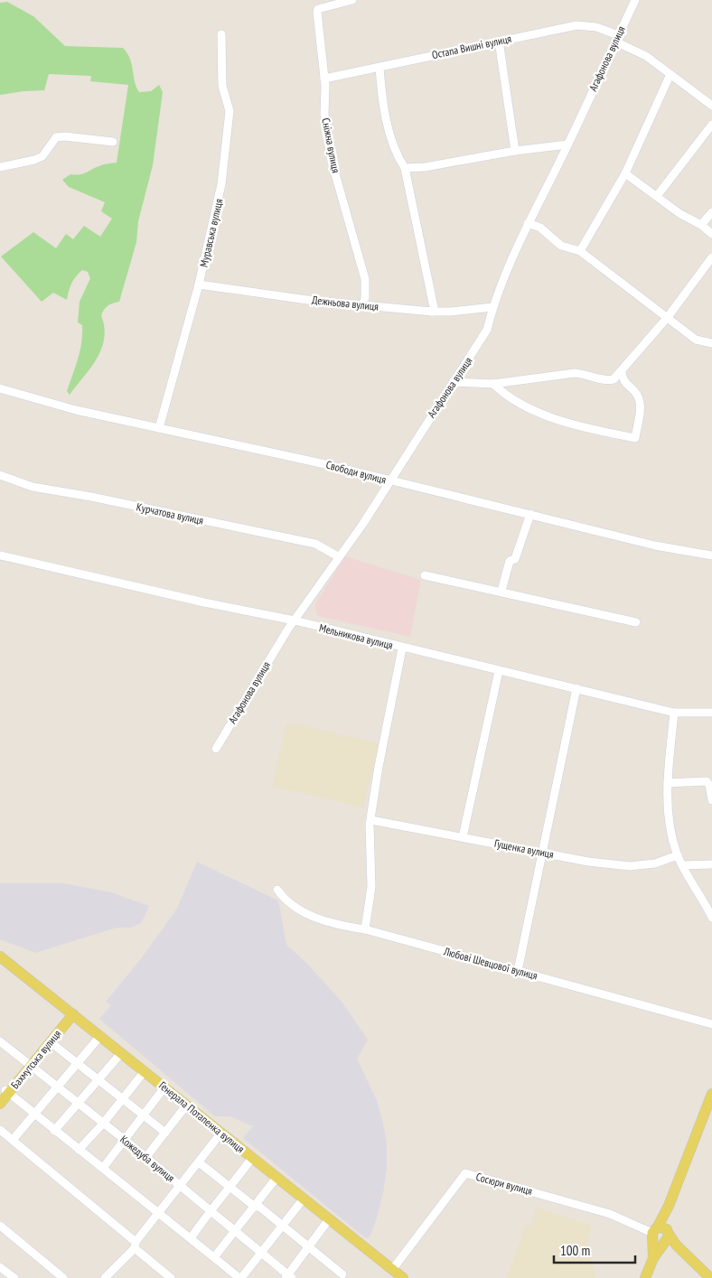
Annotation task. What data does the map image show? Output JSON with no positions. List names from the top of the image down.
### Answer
{
  "streets": {
    "main road": ["Бахмутська вулиця", "Генерала Потапенка вулиця"],
    "street": [
      "Остапа Вишні вулиця",
      "Агафонова вулиця",
      "Сніжна вулиця",
      "Муравська вулиця",
      "Дежньова вулиця",
      "Свободи вулиця",
      "Курчатова вулиця",
      "Мельникова вулиця",
      "Гущенка вулиця",
      "Любові Шевцової вулиця",
      "Кожедуба вулиця",
      "Сосюри вулиця"
    ]
  },
  "crossings": [
    ["Остапа Вишні вулиця", "Агафонова вулиця"],
    ["Остапа Вишні вулиця", "Сніжна вулиця"],
    ["Агафонова вулиця", "Дежньова вулиця"],
    ["Агафонова вулиця", "Свободи вулиця"],
    ["Агафонова вулиця", "Курчатова вулиця"],
    ["Агафонова вулиця", "Мельникова вулиця"],
    ["Сніжна вулиця", "Дежньова вулиця"],
    ["Муравська вулиця", "Дежньова вулиця"],
    ["Муравська вулиця", "Свободи вулиця"],
    ["Бахмутська вулиця", "Генерала Потапенка вулиця"],
    ["Бахмутська вулиця", "Кожедуба вулиця"],
    ["Генерала Потапенка вулиця", "Сосюри вулиця"]
  ],
  "scale_bar": "100 m"
}
